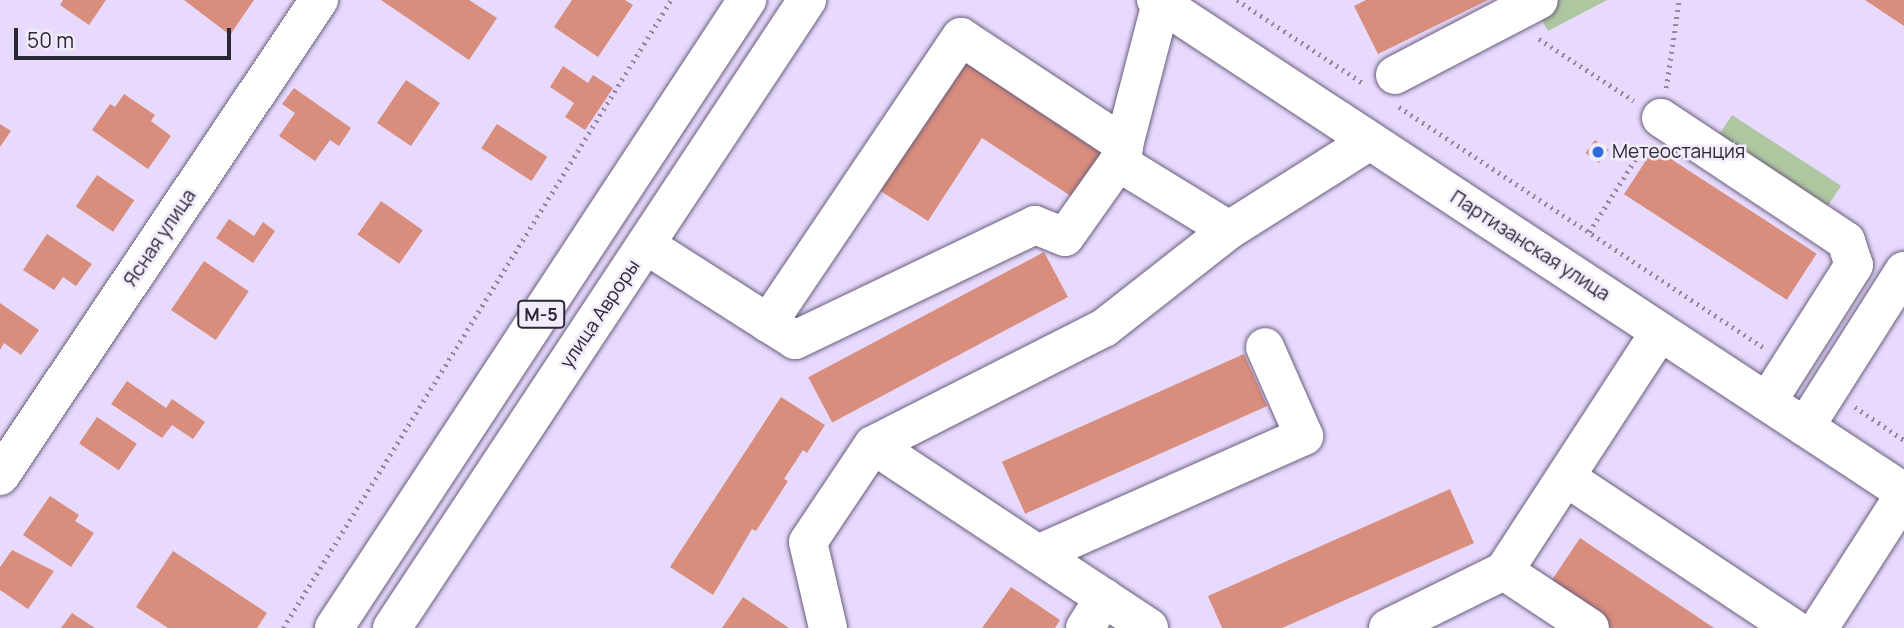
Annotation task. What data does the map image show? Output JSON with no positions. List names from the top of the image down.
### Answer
{
  "streets": {
    "main road": [
      "Ясная улица",
      "Партизанская улица",
      "М-5",
      "улица Авроры"
    ]
  },
  "places": ["Метеостанция"],
  "scale_bar": "50 m"
}
